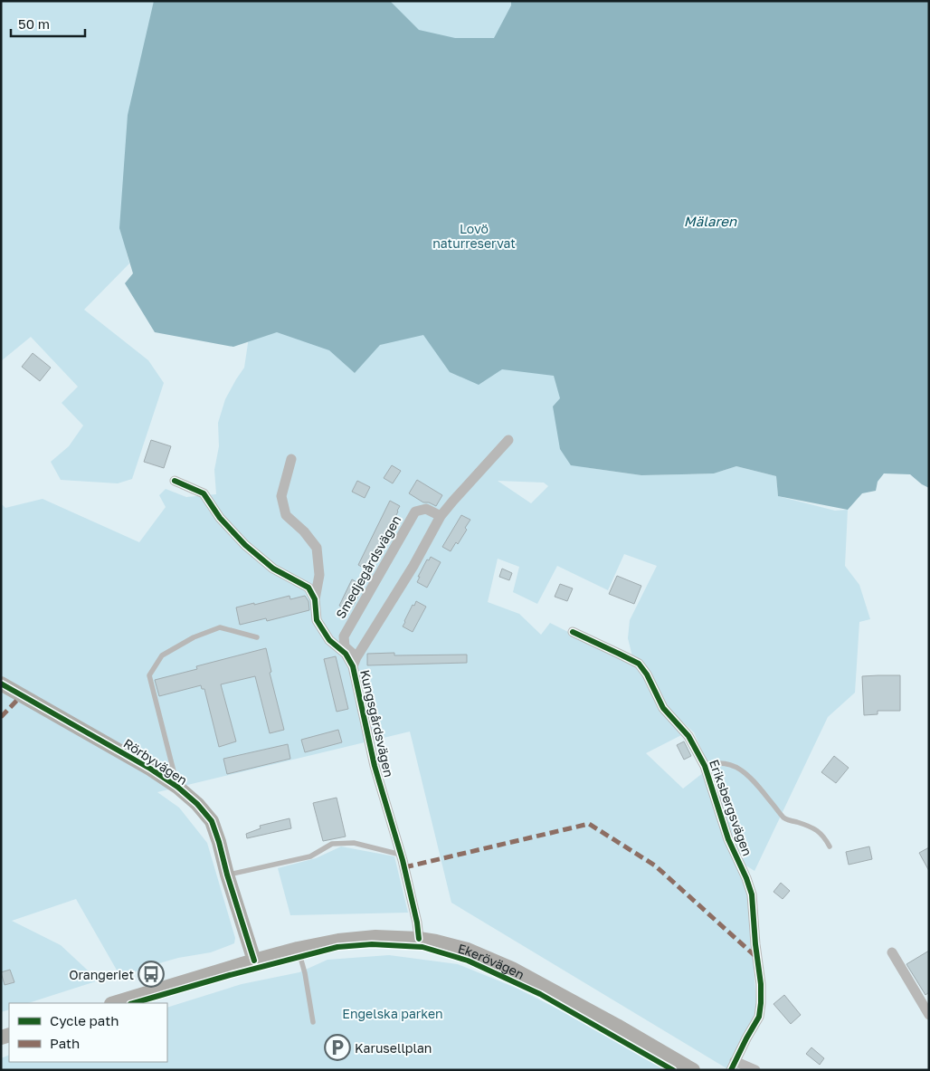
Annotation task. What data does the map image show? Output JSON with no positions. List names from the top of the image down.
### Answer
{
  "streets": {
    "main road": ["Rörbyvägen", "Ekerövägen"],
    "street": ["Smedjegårdsvägen", "Kungsgårdsvägen", "Eriksbergsvägen"]
  },
  "crossings": [
    ["Smedjegårdsvägen", "Kungsgårdsvägen"],
    ["Kungsgårdsvägen", "Ekerövägen"],
    ["Rörbyvägen", "Ekerövägen"]
  ],
  "water": ["Mälaren"],
  "parks": ["Lovö naturreservat", "Engelska parken"],
  "places": {
    "bus stop": ["Orangeriet"],
    "parking": ["Karusellplan"]
  },
  "legend": ["Cycle path", "Path"],
  "scale_bar": "50 m"
}
